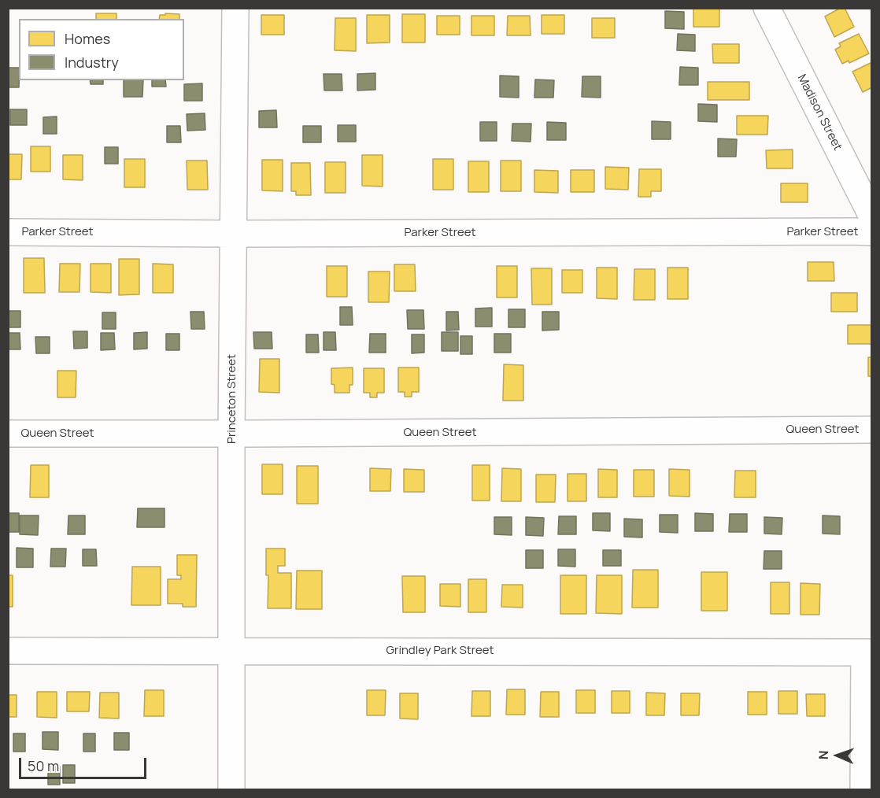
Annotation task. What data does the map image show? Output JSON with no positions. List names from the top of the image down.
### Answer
{
  "streets": {
    "street": [
      "Madison Street",
      "Parker Street",
      "Princeton Street",
      "Queen Street",
      "Grindley Park Street"
    ]
  },
  "crossings": [
    ["Parker Street", "Princeton Street"],
    ["Princeton Street", "Queen Street"],
    ["Princeton Street", "Grindley Park Street"]
  ],
  "legend": ["Homes", "Industry"],
  "scale_bar": "50 m",
  "north": "left"
}
